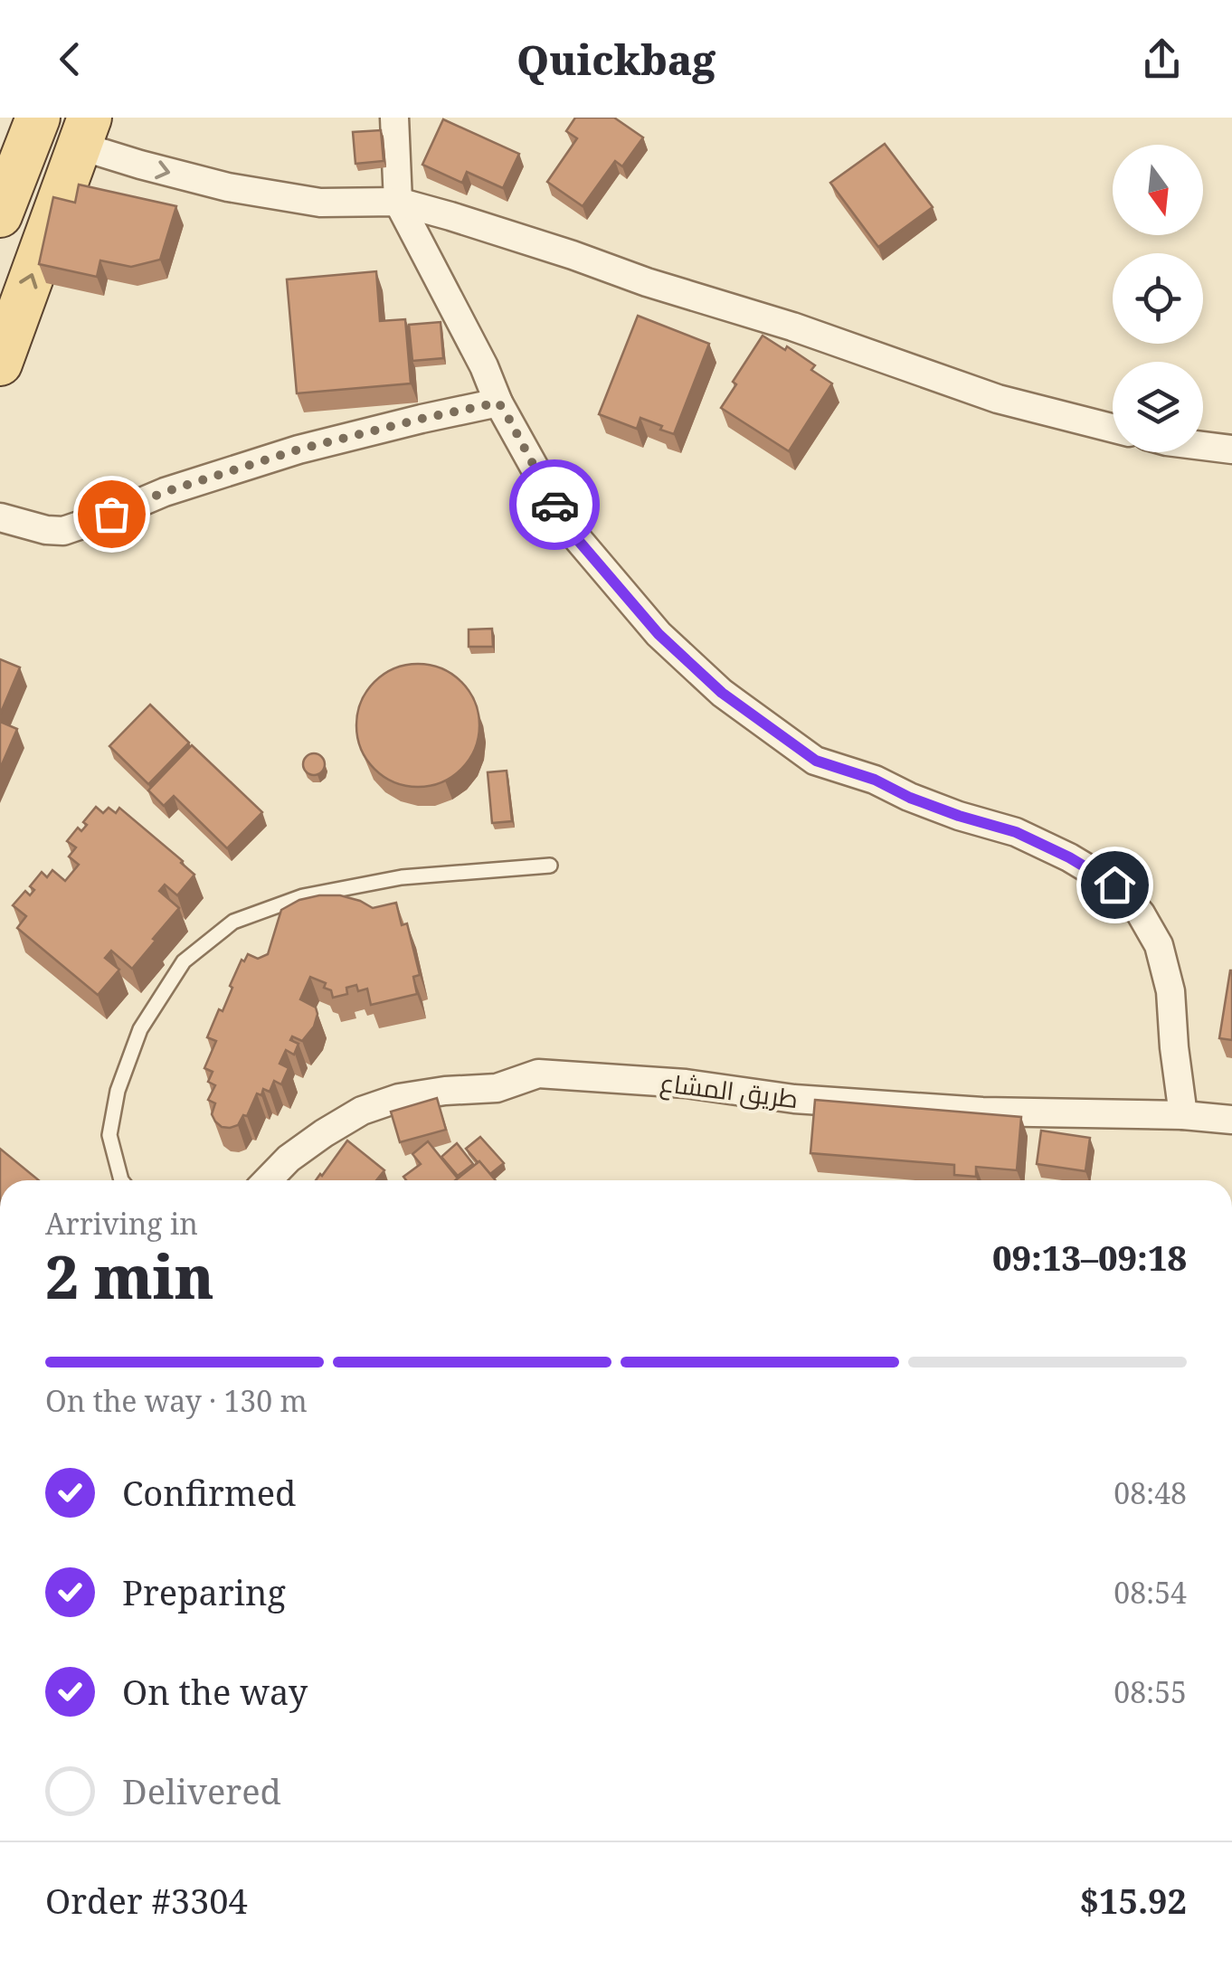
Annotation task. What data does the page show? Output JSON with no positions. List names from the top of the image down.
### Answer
{
  "streets": {
    "street": ["طريق المشاع"]
  },
  "north": "bottom",
  "page": {
    "header": "Quickbag",
    "heading": ["2 min", "Arriving in", "09:13–09:18"],
    "panel": ["Order #3304", "$15.92"],
    "bar": "On the way · 130 m",
    "list": [
      ["Confirmed", "08:48"],
      ["Preparing", "08:54"],
      ["On the way", "08:55"],
      "Delivered"
    ]
  }
}
